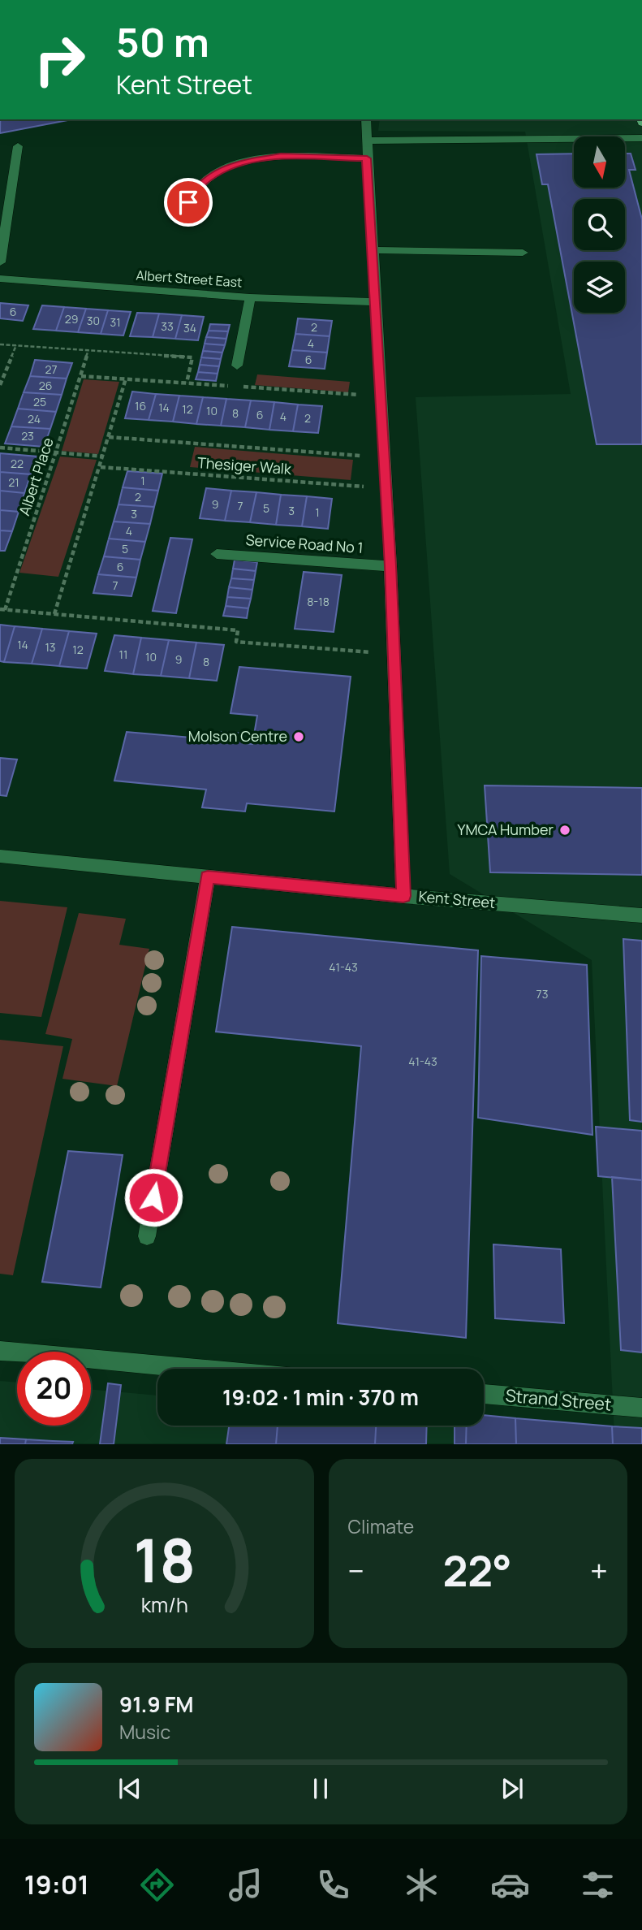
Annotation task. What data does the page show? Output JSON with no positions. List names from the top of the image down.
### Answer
{
  "streets": {
    "street": [
      "Albert Street East",
      "Service Road No 1",
      "Kent Street",
      "Strand Street"
    ],
    "path": ["Thesiger Walk", "Albert Place"]
  },
  "places": ["Molson Centre", "YMCA Humber"],
  "house_numbers": [
    "6",
    "29",
    "30",
    "31",
    "33",
    "2",
    "34",
    "4",
    "6",
    "27",
    "26",
    "25",
    "16",
    "14",
    "12",
    "10",
    "8",
    "6",
    "4",
    "2",
    "24",
    "23",
    "22",
    "1",
    "21",
    "2",
    "9",
    "7",
    "5",
    "3",
    "1",
    "3",
    "4",
    "5",
    "6",
    "7",
    "8-18",
    "14",
    "13",
    "12",
    "11",
    "10",
    "9",
    "8",
    "41-43",
    "73",
    "41-43"
  ],
  "north": "bottom",
  "page": {
    "turn": ["50 m", "Kent Street"],
    "limit": "20",
    "trip": "19:02 · 1 min · 370 m",
    "tile": "Climate",
    "heat": ["−", "22°", "+"],
    "song": ["91.9 FM", "Music"],
    "tabs": "19:01",
    "gauge": ["18", "km/h"]
  }
}
